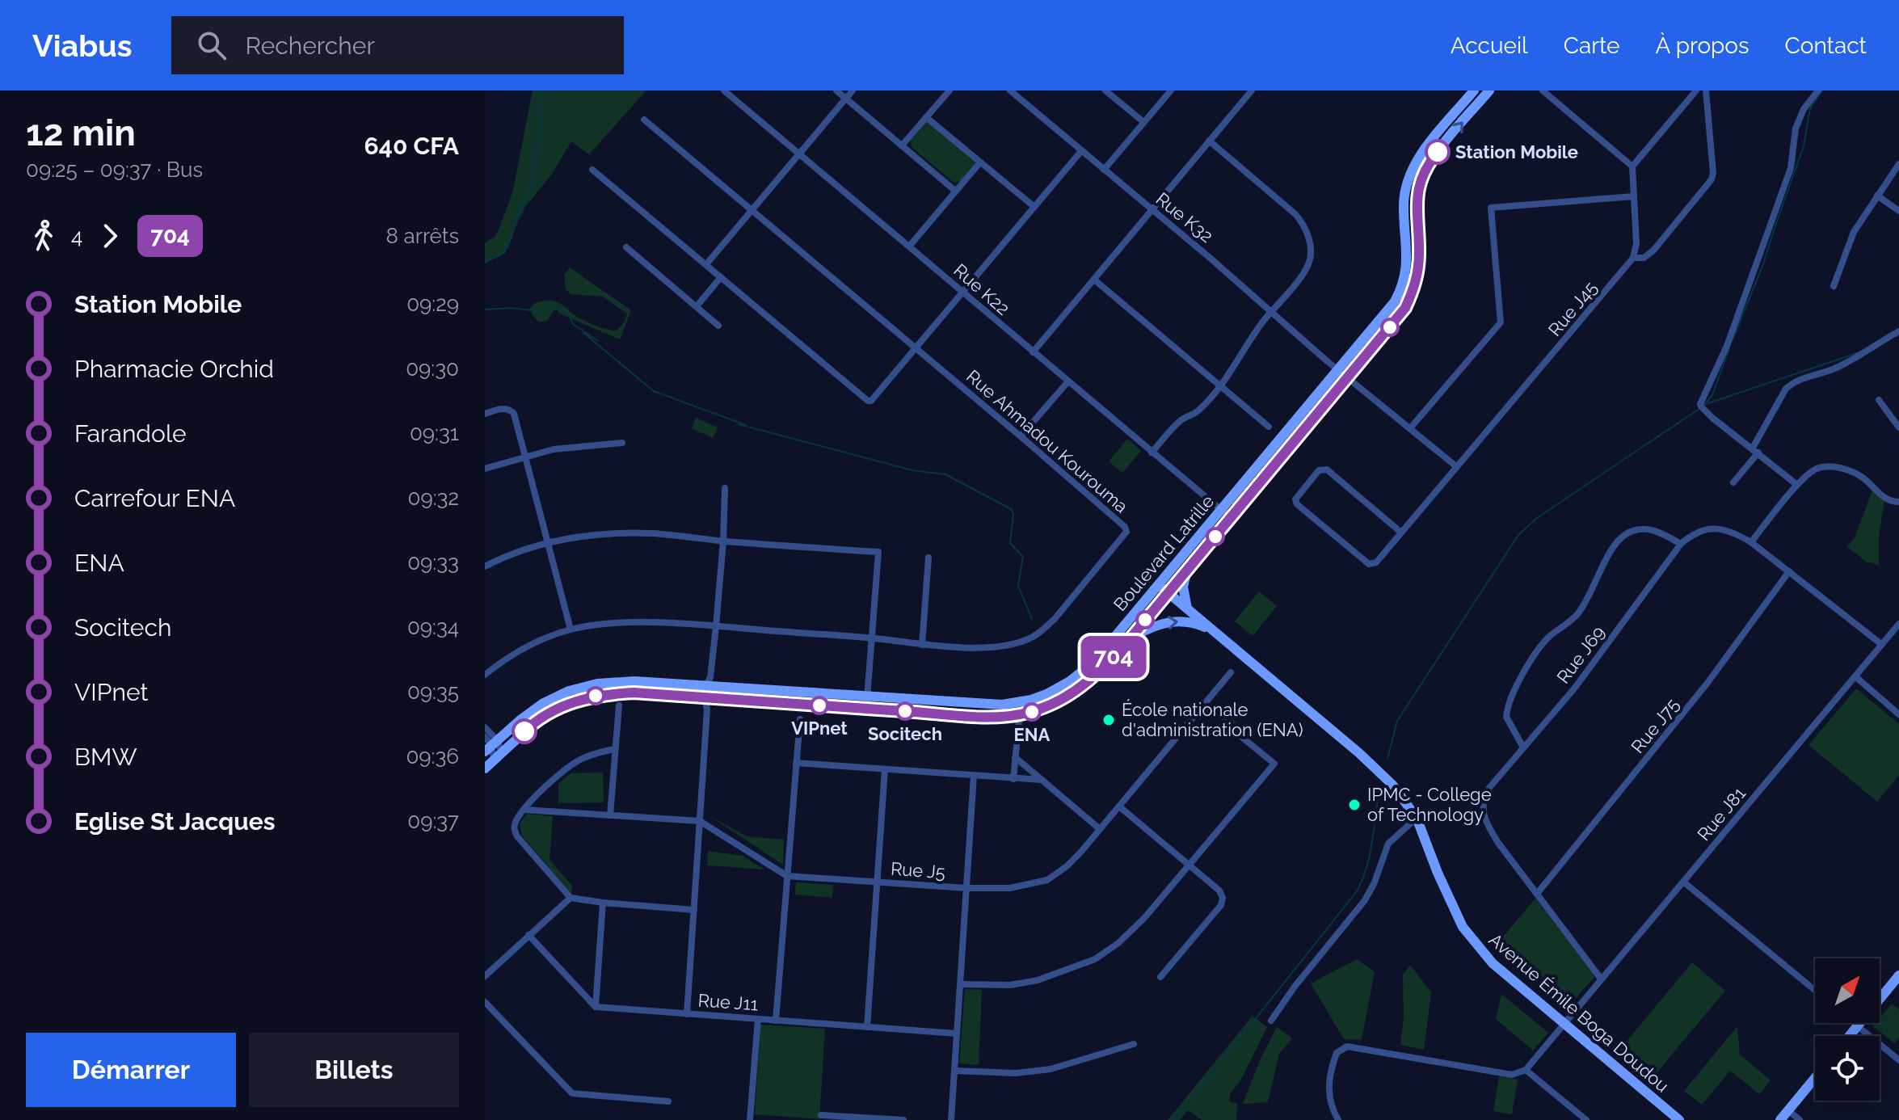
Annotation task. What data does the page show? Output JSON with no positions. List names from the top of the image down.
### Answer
{
  "streets": {
    "main road": ["Boulevard Latrille", "Avenue Émile Boga Doudou"],
    "street": [
      "Rue K32",
      "Rue K22",
      "Rue J45",
      "Rue Ahmadou Kourouma",
      "Rue J69",
      "Rue J75",
      "Rue J81",
      "Rue J5",
      "Rue J11"
    ]
  },
  "crossings": [
    ["Rue K32", "Rue J45"],
    ["Rue K32", "Boulevard Latrille"],
    ["Rue K22", "Boulevard Latrille"],
    ["Boulevard Latrille", "Avenue Émile Boga Doudou"],
    ["Rue J69", "Rue J75"],
    ["Rue J69", "Rue J81"],
    ["Rue J81", "Avenue Émile Boga Doudou"]
  ],
  "places": [
    "Station Mobile",
    "VIPnet",
    "Socitech",
    "ENA",
    "École nationale d'administration (ENA)",
    "IPMC - College of Technology"
  ],
  "lines": ["bus line 704"],
  "north": "top right",
  "page": {
    "header": "Viabus",
    "search": "Rechercher",
    "nav": [
      "Accueil",
      "Carte",
      "À propos",
      "Contact"
    ],
    "heading": ["12 min", "09:25 – 09:37 · Bus", "640 CFA"],
    "on_map": "704",
    "legs": ["4", "704", "8 arrêts"],
    "list": [
      {
        "name": "Station Mobile",
        "value": "09:29"
      },
      {
        "name": "Pharmacie Orchid",
        "value": "09:30"
      },
      {
        "name": "Farandole",
        "value": "09:31"
      },
      {
        "name": "Carrefour ENA",
        "value": "09:32"
      },
      {
        "name": "ENA",
        "value": "09:33"
      },
      {
        "name": "Socitech",
        "value": "09:34"
      },
      {
        "name": "VIPnet",
        "value": "09:35"
      },
      {
        "name": "BMW",
        "value": "09:36"
      },
      {
        "name": "Eglise St Jacques",
        "value": "09:37"
      }
    ],
    "buttons": ["Démarrer", "Billets"]
  }
}
